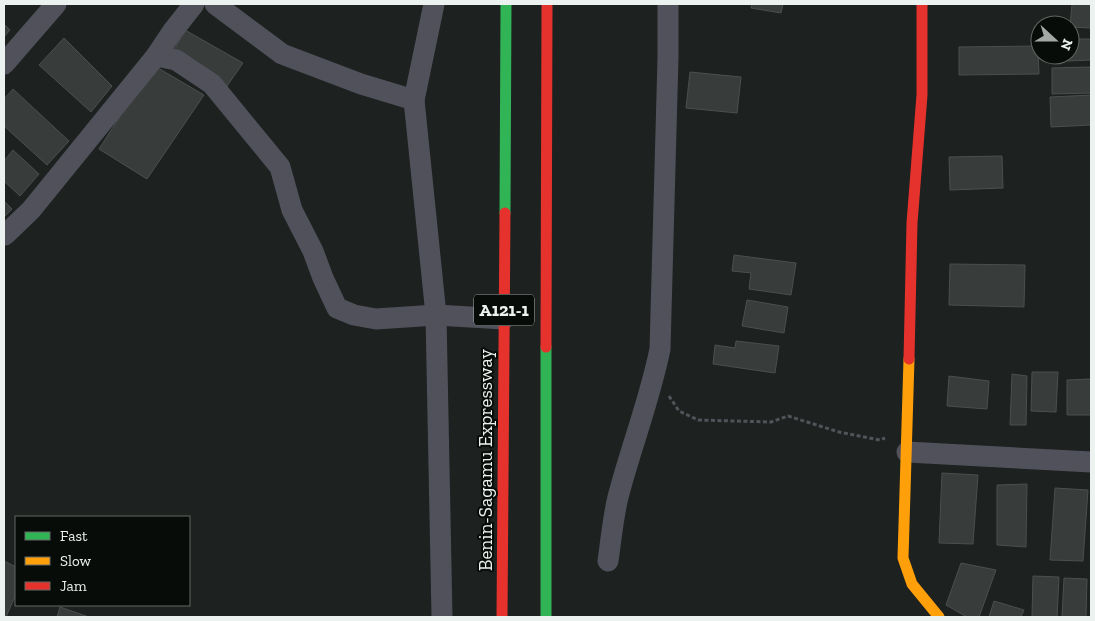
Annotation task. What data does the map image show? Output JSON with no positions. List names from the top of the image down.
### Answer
{
  "streets": {
    "main road": ["A121-1", "Benin-Sagamu Expressway"]
  },
  "legend": ["Fast", "Slow", "Jam"],
  "north": "right"
}
